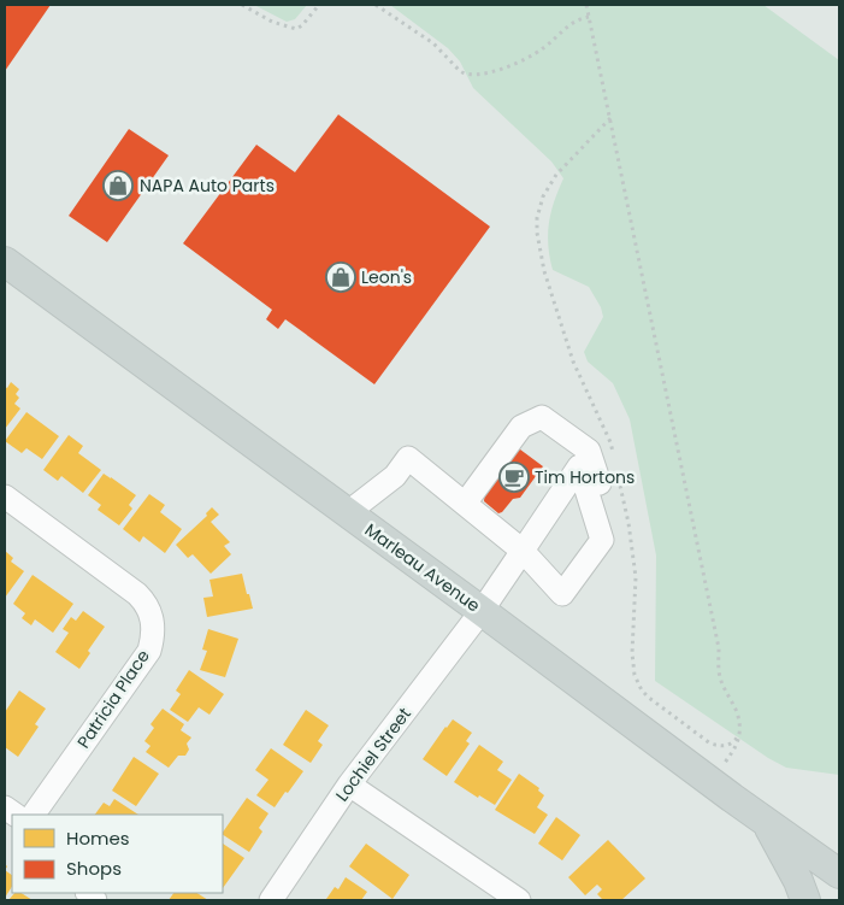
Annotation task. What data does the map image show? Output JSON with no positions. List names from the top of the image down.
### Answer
{
  "streets": {
    "main road": ["Marleau Avenue"],
    "street": ["Patricia Place", "Lochiel Street"]
  },
  "crossings": [
    ["Marleau Avenue", "Lochiel Street"]
  ],
  "places": {
    "shop": ["NAPA Auto Parts", "Leon's"],
    "cafe": ["Tim Hortons"]
  },
  "legend": ["Homes", "Shops"]
}
